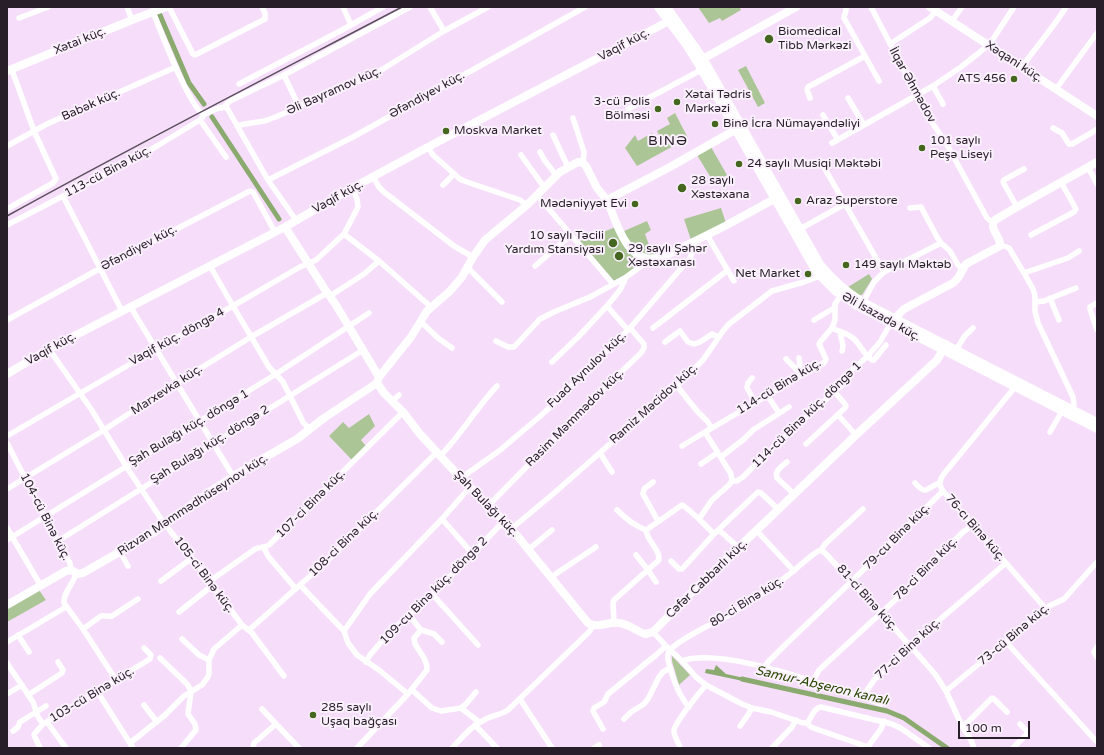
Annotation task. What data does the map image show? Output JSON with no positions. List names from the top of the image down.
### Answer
{
  "streets": {
    "street": [
      "Xətai küç.",
      "Vaqif küç.",
      "Xəqani küç.",
      "İlqar Əhmədov",
      "Əli Bayramov küç.",
      "Əfəndiyev küç.",
      "Babək küç.",
      "113-cü Binə küç.",
      "Əli İsazadə küç.",
      "Vaqif küç. döngə 4",
      "Fuad Aynulov küç.",
      "114-cü Binə küç.",
      "Marxevka küç.",
      "Ramiz Məcidov küç.",
      "114-cü Binə küç. döngə 1",
      "Rasim Məmmədov küç.",
      "Şah Bulağı küç. döngə 1",
      "Şah Bulağı küç. döngə 2",
      "107-ci Binə küç.",
      "Şah Bulağı küç.",
      "Rizvan Məmmədhüseynov küç.",
      "104-cü Binə küç.",
      "76-cı Binə küç.",
      "79-cu Binə küç.",
      "108-ci Binə küç.",
      "78-ci Binə küç.",
      "105-ci Binə küç.",
      "Cəfər Cabbarlı küç.",
      "109-cu Binə küç. döngə 2",
      "81-ci Binə küç.",
      "80-ci Binə küç.",
      "73-cü Binə küç.",
      "77-ci Binə küç.",
      "103-cü Binə küç."
    ]
  },
  "crossings": [
    ["Vaqif küç.", "Əfəndiyev küç."],
    ["Vaqif küç.", "Əli İsazadə küç."],
    ["Vaqif küç.", "Vaqif küç. döngə 4"],
    ["Vaqif küç.", "Şah Bulağı küç."],
    ["Vaqif küç.", "105-ci Binə küç."],
    ["Əli İsazadə küç.", "Ramiz Məcidov küç."],
    ["Əli İsazadə küç.", "114-cü Binə küç. döngə 1"],
    ["Əli İsazadə küç.", "76-cı Binə küç."],
    ["Əli İsazadə küç.", "Cəfər Cabbarlı küç."],
    ["Vaqif küç. döngə 4", "Şah Bulağı küç."],
    ["Vaqif küç. döngə 4", "105-ci Binə küç."],
    ["Fuad Aynulov küç.", "Rasim Məmmədov küç."],
    ["Fuad Aynulov küç.", "Şah Bulağı küç."],
    ["Marxevka küç.", "Şah Bulağı küç."],
    ["Marxevka küç.", "104-cü Binə küç."],
    ["Marxevka küç.", "105-ci Binə küç."],
    ["Ramiz Məcidov küç.", "Şah Bulağı küç."],
    ["Rasim Məmmədov küç.", "Şah Bulağı küç."],
    ["Şah Bulağı küç. döngə 1", "Şah Bulağı küç."],
    ["Şah Bulağı küç. döngə 1", "104-cü Binə küç."],
    ["Şah Bulağı küç. döngə 1", "105-ci Binə küç."],
    ["Şah Bulağı küç. döngə 2", "Şah Bulağı küç."],
    ["Şah Bulağı küç. döngə 2", "104-cü Binə küç."],
    ["Şah Bulağı küç. döngə 2", "105-ci Binə küç."],
    ["107-ci Binə küç.", "Şah Bulağı küç."],
    ["107-ci Binə küç.", "105-ci Binə küç."],
    ["Şah Bulağı küç.", "Rizvan Məmmədhüseynov küç."],
    ["Şah Bulağı küç.", "108-ci Binə küç."],
    ["Şah Bulağı küç.", "109-cu Binə küç. döngə 2"],
    ["Rizvan Məmmədhüseynov küç.", "104-cü Binə küç."],
    ["Rizvan Məmmədhüseynov küç.", "105-ci Binə küç."],
    ["76-cı Binə küç.", "79-cu Binə küç."],
    ["76-cı Binə küç.", "78-ci Binə küç."],
    ["76-cı Binə küç.", "73-cü Binə küç."],
    ["76-cı Binə küç.", "77-ci Binə küç."],
    ["79-cu Binə küç.", "81-ci Binə küç."],
    ["108-ci Binə küç.", "105-ci Binə küç."],
    ["78-ci Binə küç.", "81-ci Binə küç."],
    ["81-ci Binə küç.", "80-ci Binə küç."],
    ["81-ci Binə küç.", "73-cü Binə küç."],
    ["81-ci Binə küç.", "77-ci Binə küç."]
  ],
  "districts": ["BINƏ"],
  "water": ["Samur-Abşeron kanalı"],
  "places": [
    "Biomedical Tibb Mərkəzi",
    "ATS 456",
    "Xətai Tədris Mərkəzi",
    "3-cü Polis Bölməsi",
    "Binǝ İcra Nümayəndəliyi",
    "Moskva Market",
    "101 saylı Peşə Liseyi",
    "24 saylı Musiqi Məktəbi",
    "28 saylı Xəstəxana",
    "Araz Superstore",
    "Mədəniyyət Evi",
    "10 saylı Təcili Yardım Stansiyası",
    "29 saylı Şəhər Xəstəxanası",
    "149 saylı Məktəb",
    "Net Market",
    "285 saylı Uşaq bağçası"
  ],
  "scale_bar": "100 m"
}
